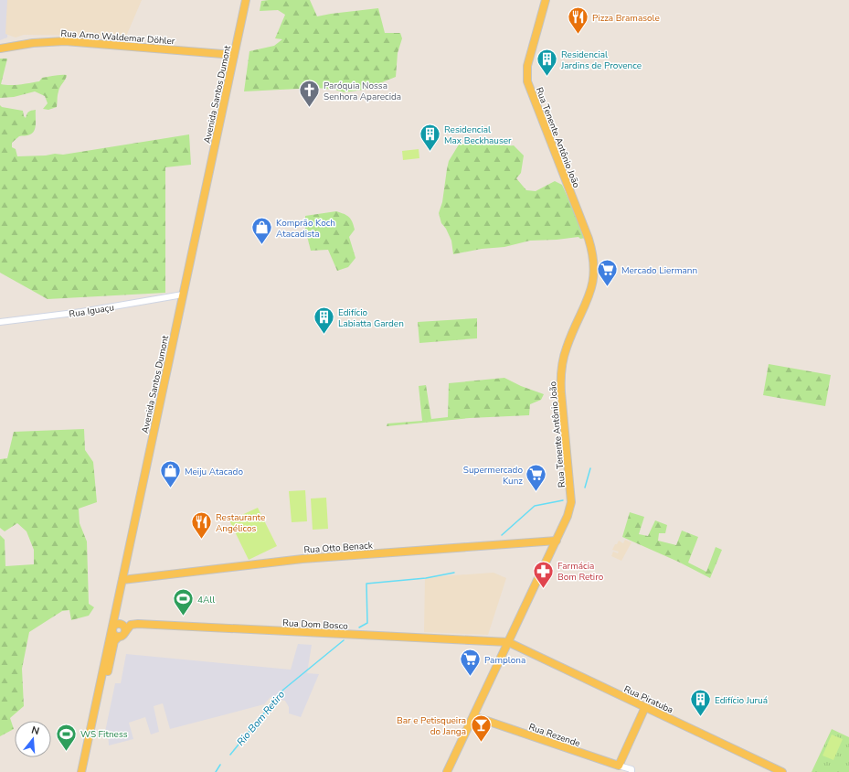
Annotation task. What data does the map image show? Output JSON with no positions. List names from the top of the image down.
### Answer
{
  "streets": {
    "main road": [
      "Rua Arno Waldemar Döhler",
      "Avenida Santos Dumont",
      "Rua Tenente Antônio João",
      "Rua Otto Benack",
      "Rua Dom Bosco",
      "Rua Piratuba",
      "Rua Rezende"
    ],
    "street": ["Rua Iguaçu"]
  },
  "crossings": [
    ["Rua Arno Waldemar Döhler", "Avenida Santos Dumont"],
    ["Avenida Santos Dumont", "Rua Iguaçu"],
    ["Avenida Santos Dumont", "Rua Otto Benack"],
    ["Avenida Santos Dumont", "Rua Dom Bosco"],
    ["Rua Tenente Antônio João", "Rua Otto Benack"],
    ["Rua Tenente Antônio João", "Rua Dom Bosco"],
    ["Rua Tenente Antônio João", "Rua Piratuba"],
    ["Rua Tenente Antônio João", "Rua Rezende"],
    ["Rua Dom Bosco", "Rua Piratuba"]
  ],
  "water": ["Rio Bom Retiro"],
  "places": {
    "restaurant": ["Pizza Bramasole", "Restaurante Angélicos"],
    "building": [
      "Residencial Jardins de Provence",
      "Residencial Max Beckhauser",
      "Edifício Labiatta Garden",
      "Edifício Juruá"
    ],
    "church": ["Paróquia Nossa Senhora Aparecida"],
    "shop": ["Komprão Koch Atacadista", "Meiju Atacado"],
    "supermarket": ["Mercado Liermann", "Supermercado Kunz", "Pamplona"],
    "pharmacy": ["Farmácia Bom Retiro"],
    "sports": ["4All", "WS Fitness"],
    "bar": ["Bar e Petisqueira do Janga"]
  },
  "north": "top"
}
